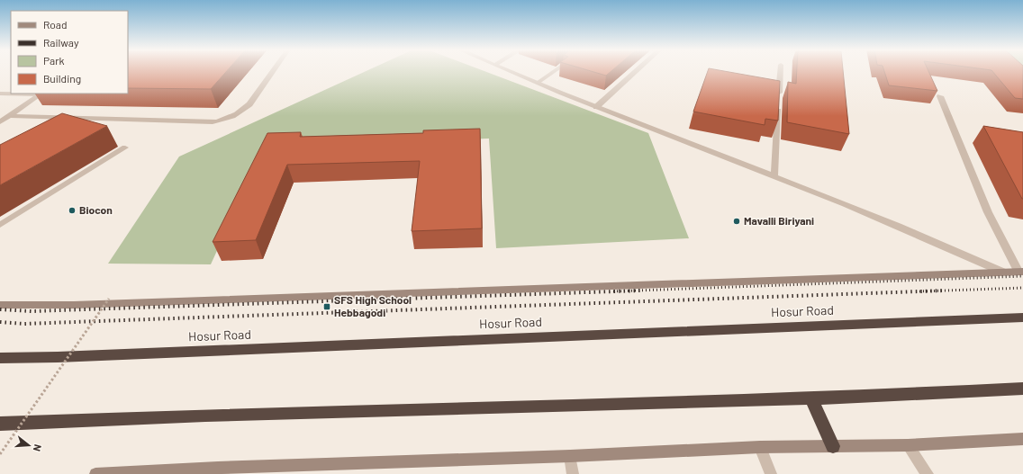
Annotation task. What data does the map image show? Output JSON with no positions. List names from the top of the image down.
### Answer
{
  "streets": {
    "highway": ["Hosur Road"]
  },
  "places": {
    "other": ["Biocon", "Mavalli Biriyani"],
    "transit": ["SFS High School Hebbagodi"]
  },
  "legend": [
    "Road",
    "Railway",
    "Park",
    "Building"
  ],
  "north": "right"
}
